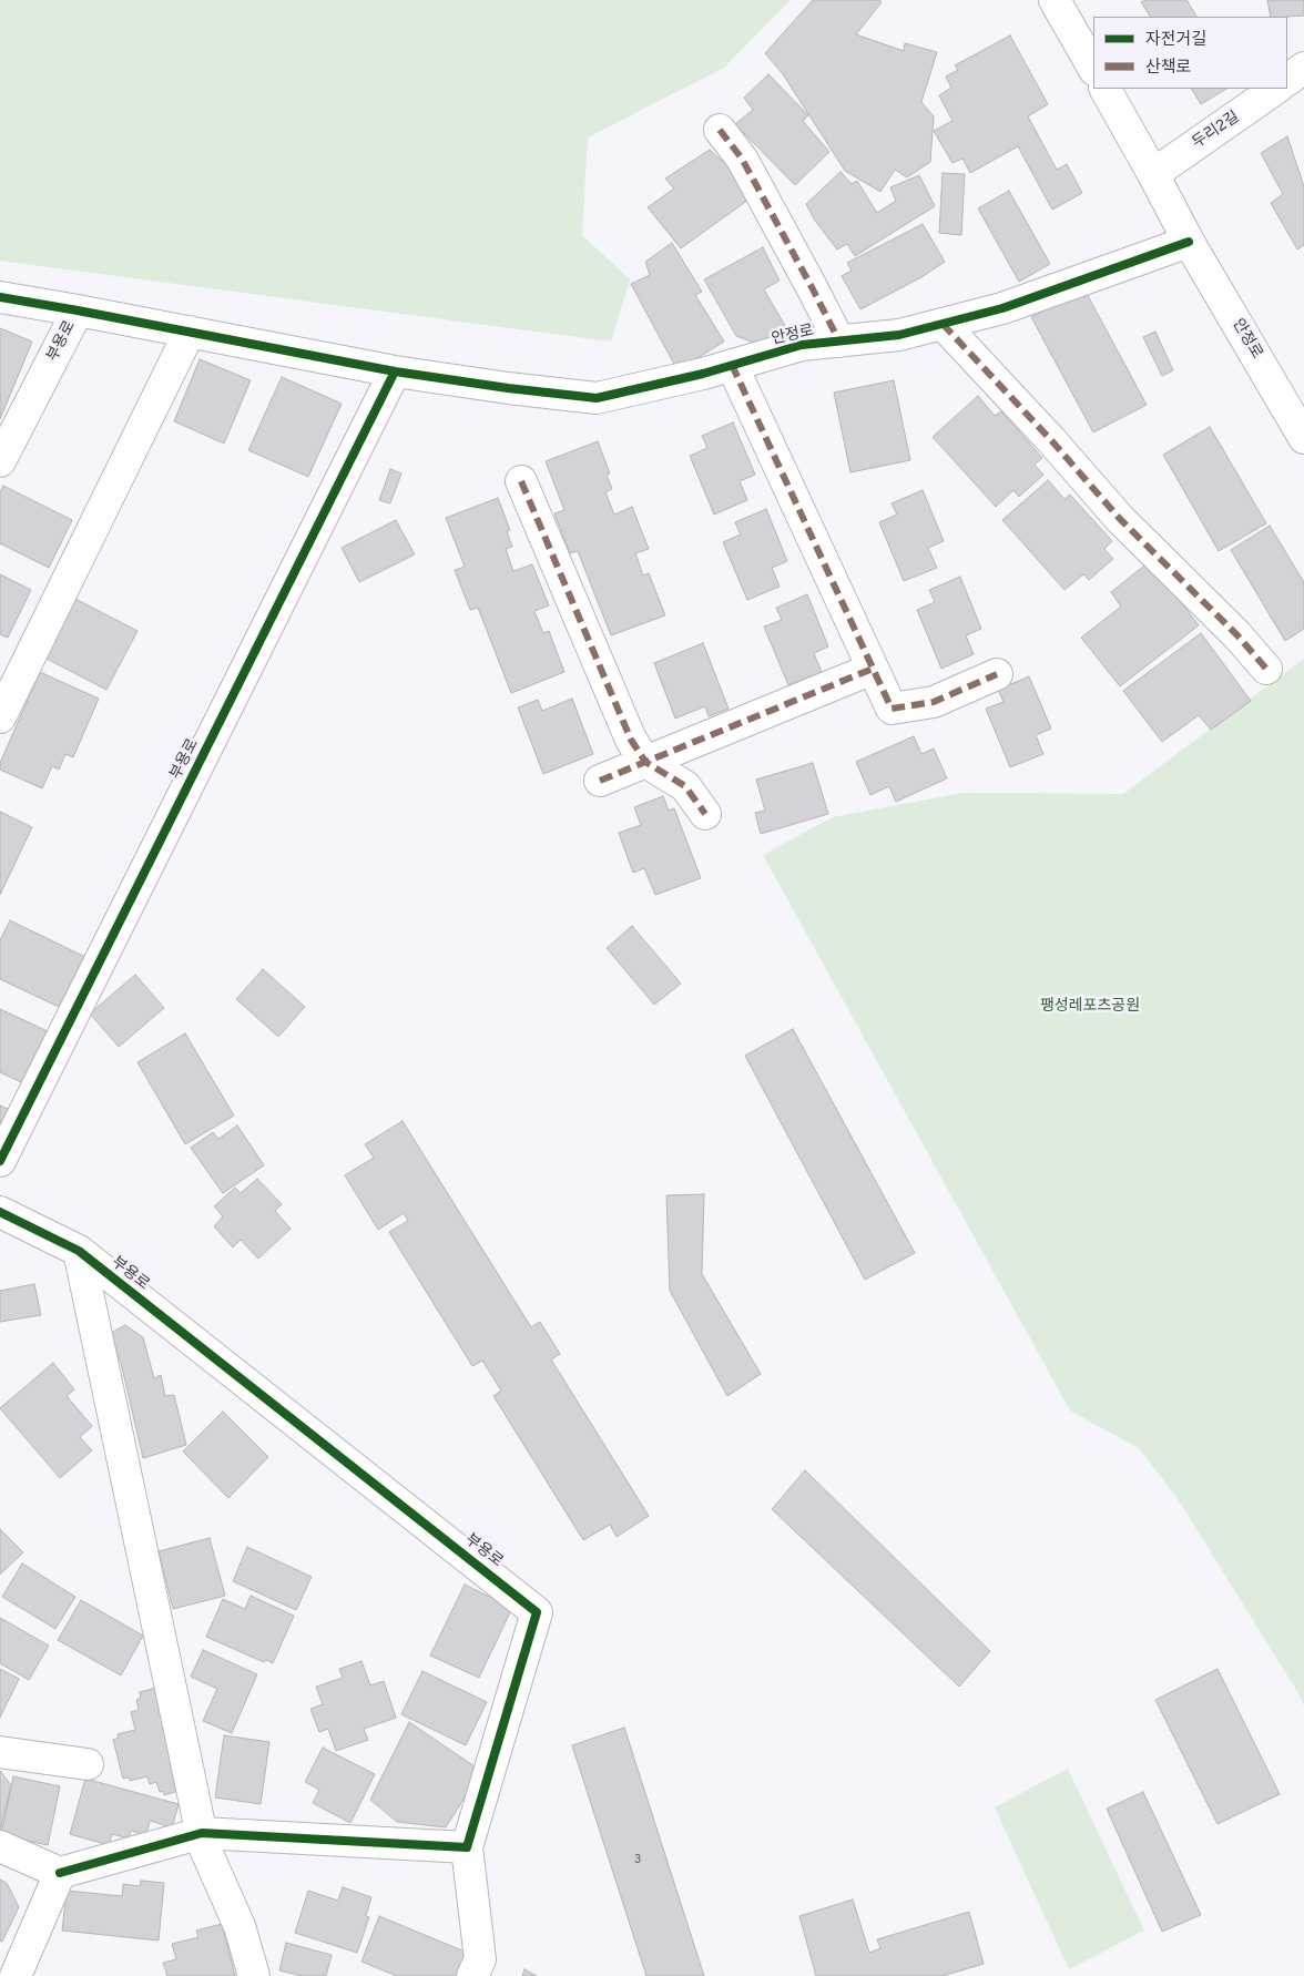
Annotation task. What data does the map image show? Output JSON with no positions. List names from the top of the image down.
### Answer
{
  "streets": {
    "street": ["두리2길", "안정로", "부용로"]
  },
  "crossings": [
    ["두리2길", "안정로"],
    ["안정로", "부용로"]
  ],
  "parks": ["팽성레포츠공원"],
  "house_numbers": ["3"],
  "legend": ["자전거길", "산책로"]
}
